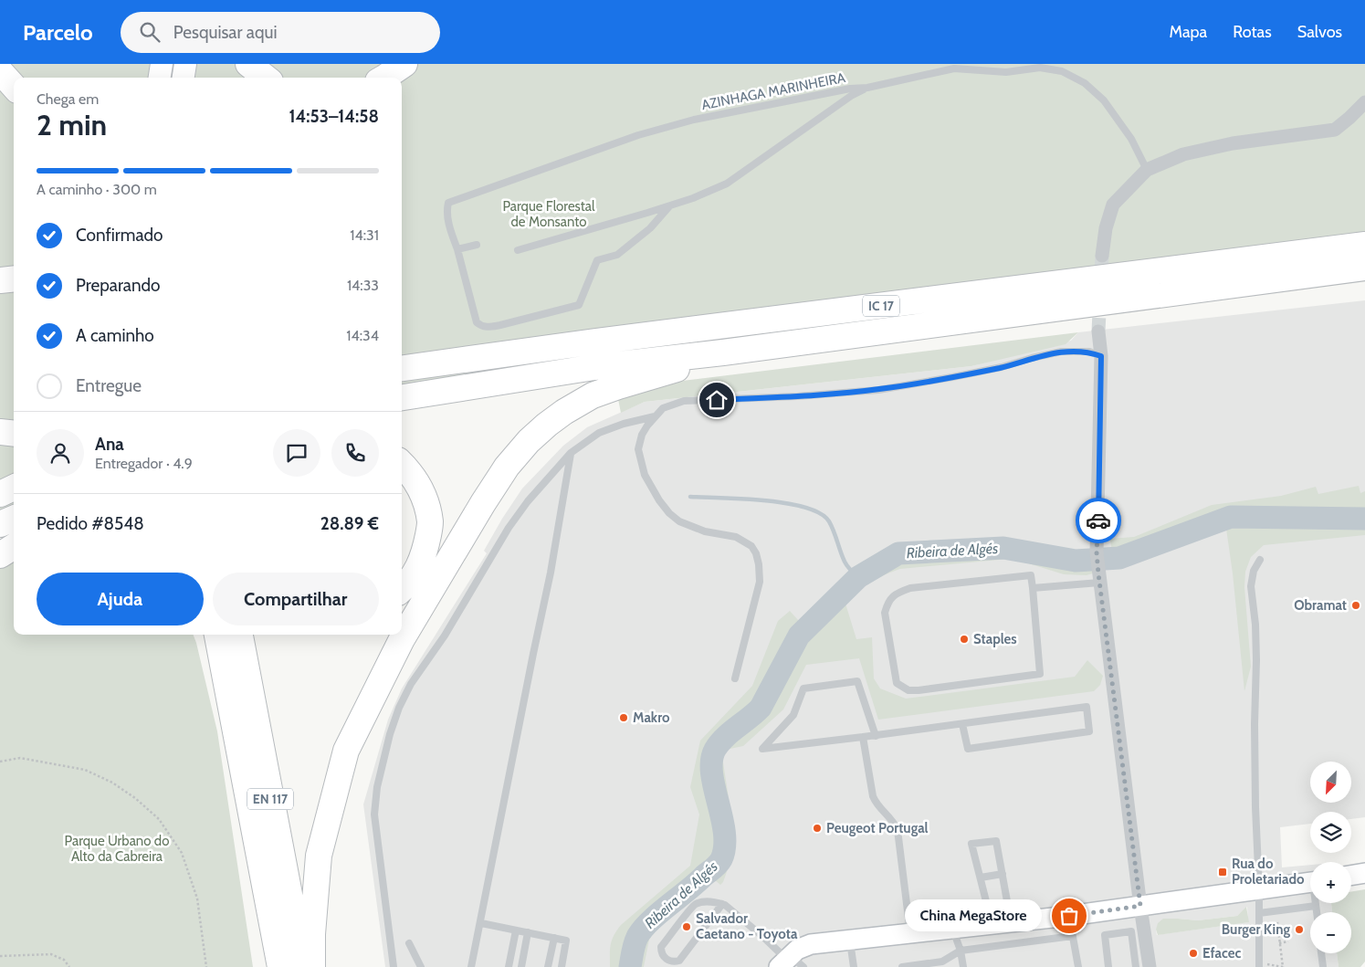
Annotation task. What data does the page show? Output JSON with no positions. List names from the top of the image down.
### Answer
{
  "streets": {
    "highway": ["IC 17", "EN 117"],
    "lane": ["AZINHAGA MARINHEIRA"]
  },
  "water": ["Ribeira de Algés"],
  "parks": ["Parque Florestal de Monsanto", "Parque Urbano do Alto da Cabreira"],
  "places": {
    "other": [
      "Obramat",
      "Staples",
      "Makro",
      "Peugeot Portugal",
      "China MegaStore",
      "Salvador Caetano - Toyota",
      "Burger King",
      "Efacec"
    ],
    "transit": ["Rua do Proletariado"]
  },
  "north": "bottom left",
  "page": {
    "header": "Parcelo",
    "search": "Pesquisar aqui",
    "nav": ["Mapa", "Rotas", "Salvos"],
    "heading": ["2 min", "Chega em", "14:53–14:58"],
    "panel": [
      "Ana",
      "Entregador · 4.9",
      "Pedido #8548",
      "28.89 €"
    ],
    "bar": "A caminho · 300 m",
    "list": [
      ["Confirmado", "14:31"],
      ["Preparando", "14:33"],
      ["A caminho", "14:34"],
      "Entregue"
    ],
    "buttons": ["Ajuda", "Compartilhar"],
    "map_buttons": ["+", "−"],
    "bubble": "China MegaStore"
  }
}
